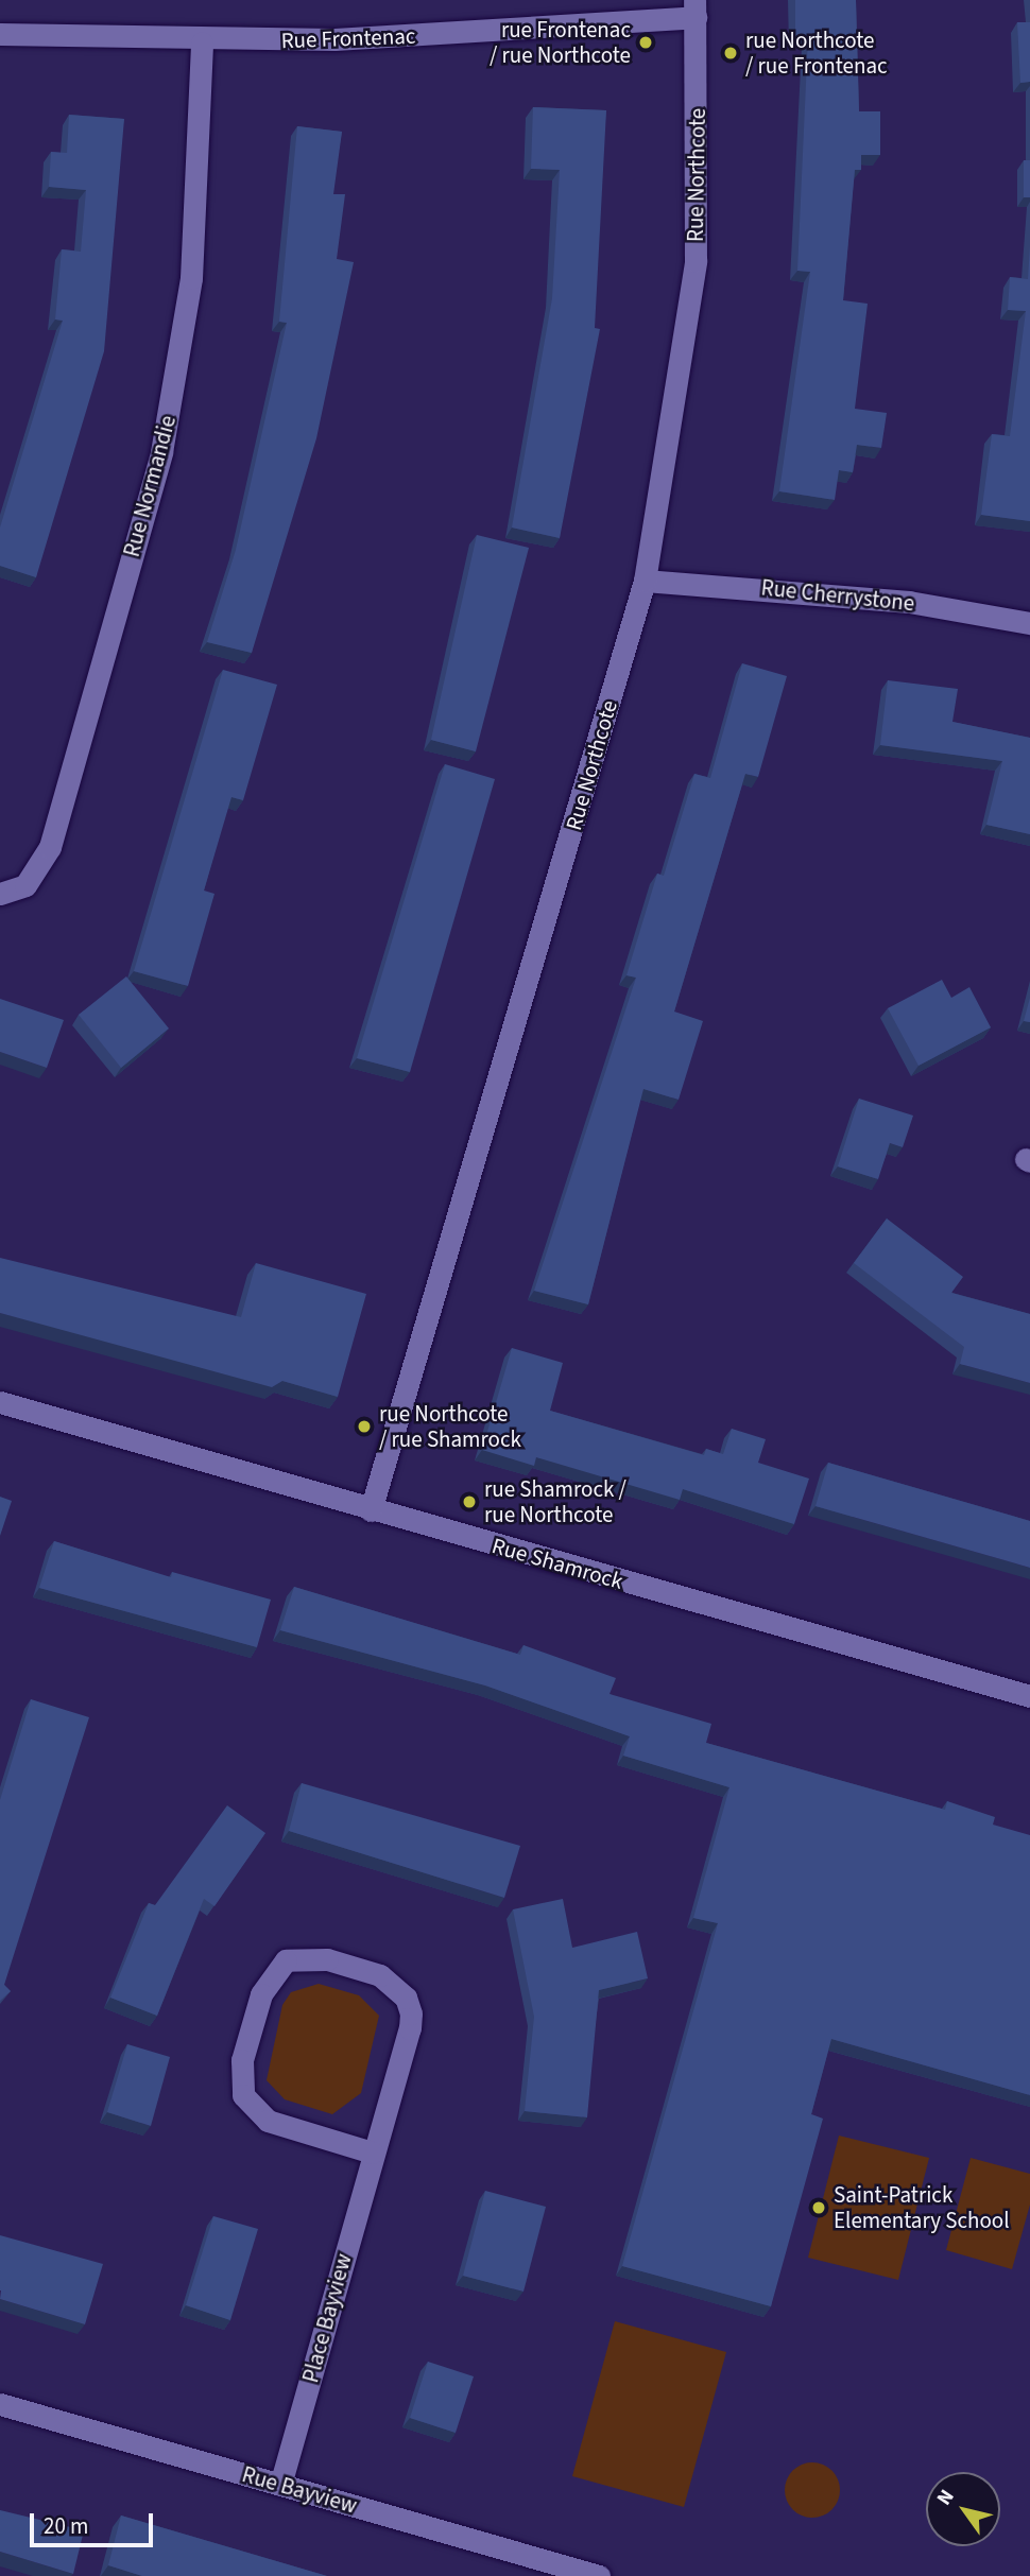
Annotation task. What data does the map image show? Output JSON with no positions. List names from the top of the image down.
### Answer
{
  "streets": {
    "street": [
      "Rue Frontenac",
      "Rue Northcote",
      "Rue Normandie",
      "Rue Cherrystone",
      "Rue Shamrock",
      "Place Bayview",
      "Rue Bayview"
    ]
  },
  "crossings": [
    ["Rue Frontenac", "Rue Northcote"],
    ["Rue Frontenac", "Rue Normandie"],
    ["Rue Northcote", "Rue Cherrystone"],
    ["Rue Northcote", "Rue Shamrock"],
    ["Place Bayview", "Rue Bayview"]
  ],
  "places": [
    "rue Frontenac / rue Northcote",
    "rue Northcote / rue Frontenac",
    "rue Northcote / rue Shamrock",
    "rue Shamrock / rue Northcote",
    "Saint-Patrick Elementary School"
  ],
  "scale_bar": "20 m",
  "north": "top left"
}
